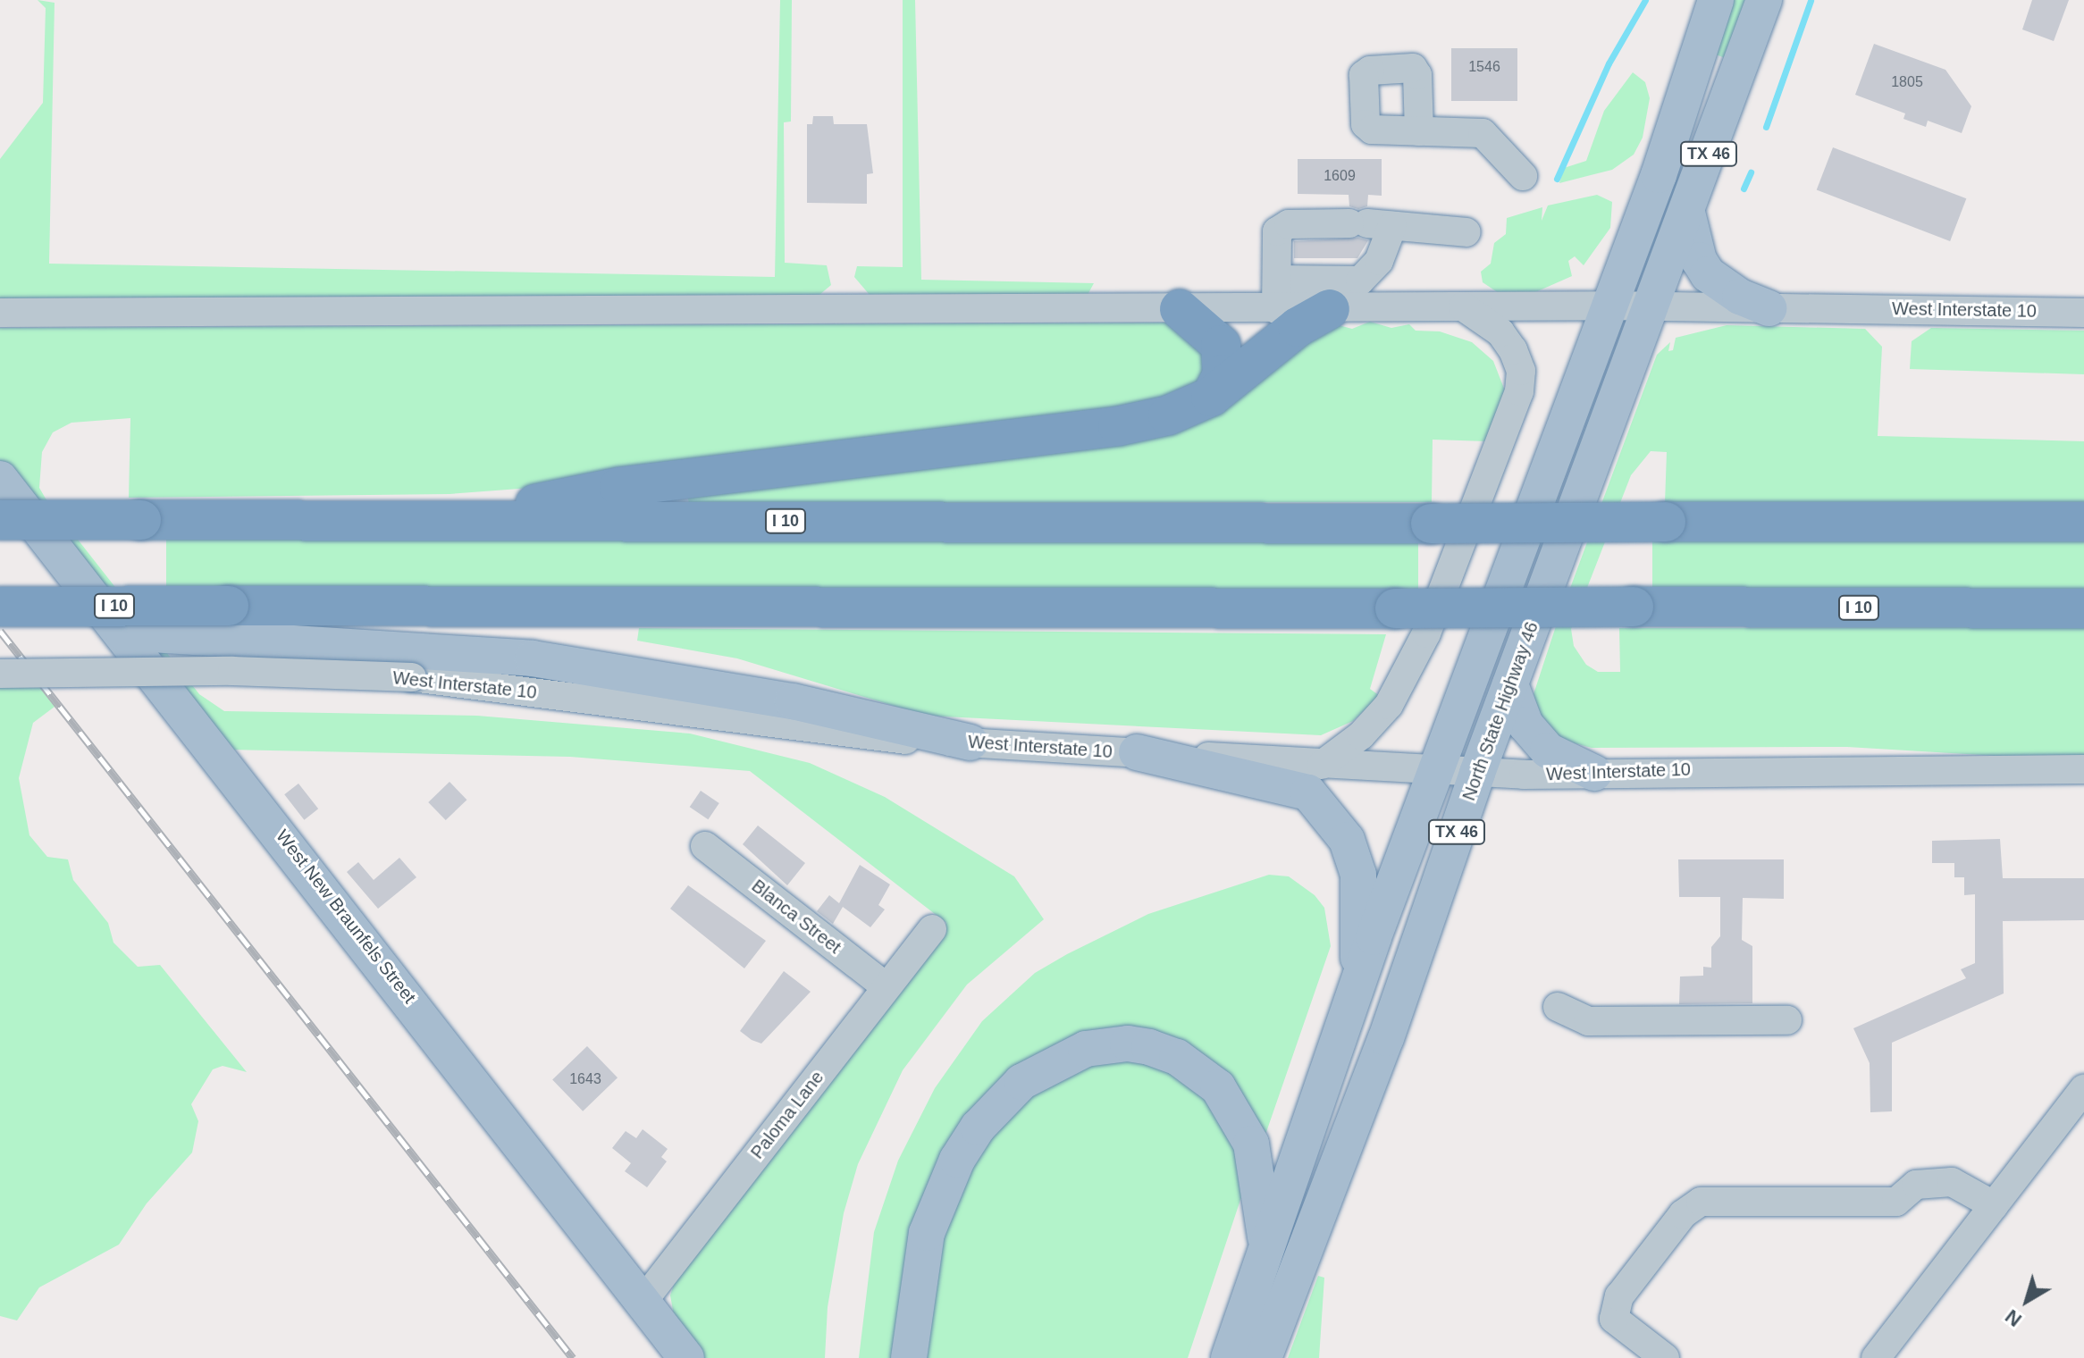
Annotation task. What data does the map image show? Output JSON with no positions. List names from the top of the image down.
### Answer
{
  "streets": {
    "highway": ["I 10"],
    "main road": ["TX 46", "North State Highway 46", "West New Braunfels Street"],
    "street": ["West Interstate 10", "Blanca Street", "Paloma Lane"]
  },
  "crossings": [
    ["TX 46", "West Interstate 10"],
    ["TX 46", "North State Highway 46"],
    ["West Interstate 10", "North State Highway 46"],
    ["West New Braunfels Street", "Paloma Lane"],
    ["Blanca Street", "Paloma Lane"]
  ],
  "house_numbers": [
    "1546",
    "1805",
    "1609",
    "1643"
  ],
  "north": "bottom left"
}
